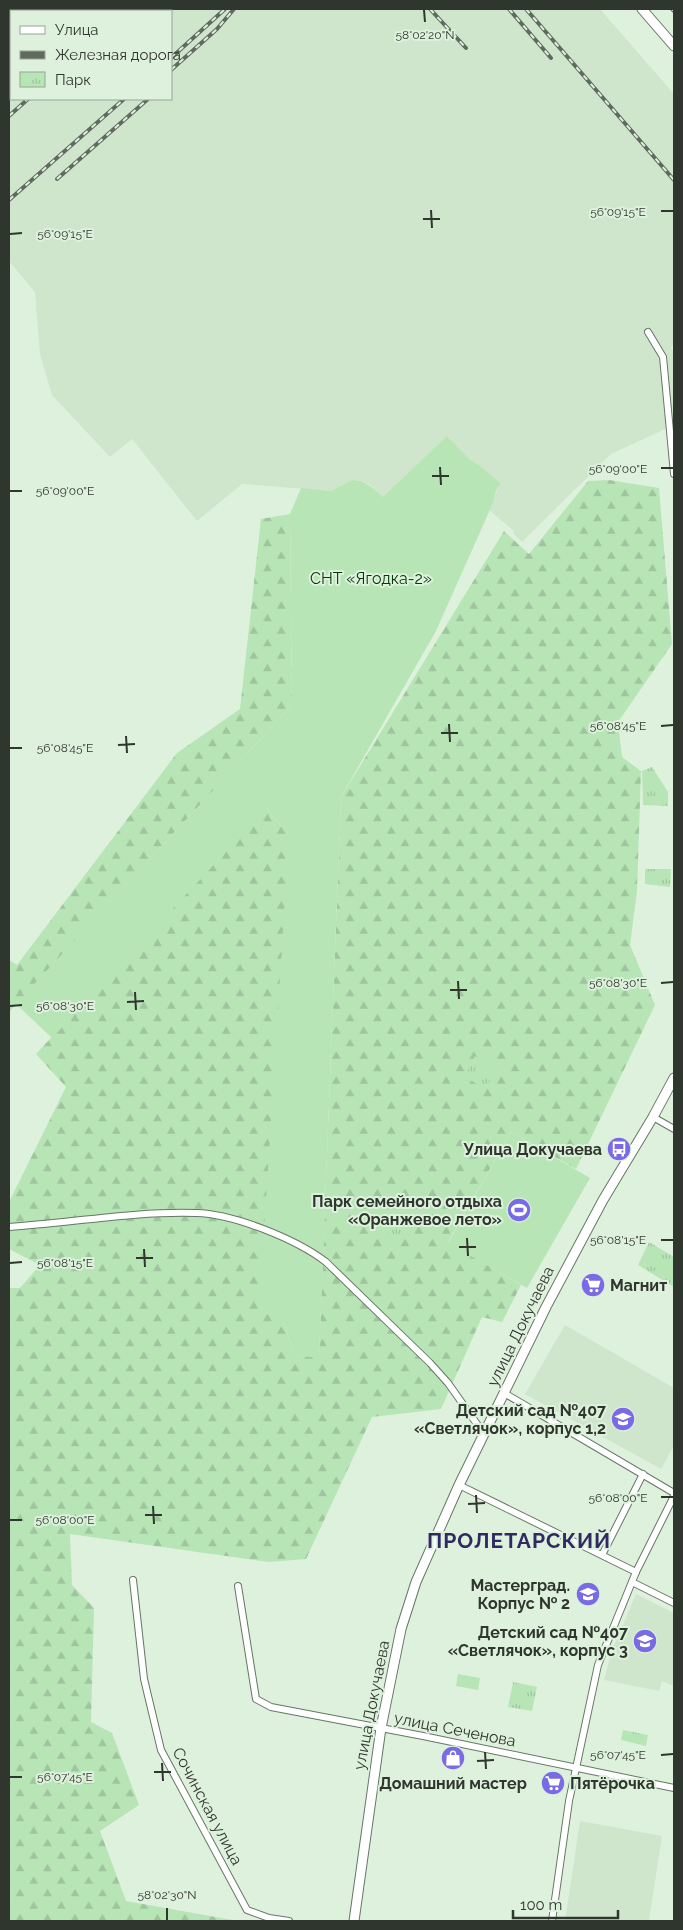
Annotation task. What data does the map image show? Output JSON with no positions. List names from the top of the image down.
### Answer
{
  "streets": {
    "main road": ["улица Докучаева"],
    "street": ["улица Сеченова", "Сочинская улица"]
  },
  "crossings": [
    ["улица Докучаева", "улица Сеченова"]
  ],
  "districts": ["ПРОЛЕТАРСКИЙ"],
  "parks": ["СНТ «Ягодка-2»"],
  "places": {
    "bus stop": ["Улица Докучаева"],
    "sports": ["Парк семейного отдыха «Оранжевое лето»"],
    "supermarket": ["Магнит", "Пятёрочка"],
    "school or university": ["Детский сад №407 «Светлячок», корпус 1,2", "Мастерград. Корпус № 2", "Детский сад №407 «Светлячок», корпус 3"],
    "shop": ["Домашний мастер"]
  },
  "legend": ["Улица", "Железная дорога", "Парк"],
  "scale_bar": "100 m",
  "coordinates": [
    "58°02'20\"N",
    "56°09'15\"E",
    "56°09'00\"E",
    "56°08'45\"E",
    "56°08'30\"E",
    "56°08'15\"E",
    "56°08'00\"E",
    "56°07'45\"E",
    "58°02'30\"N"
  ]
}
